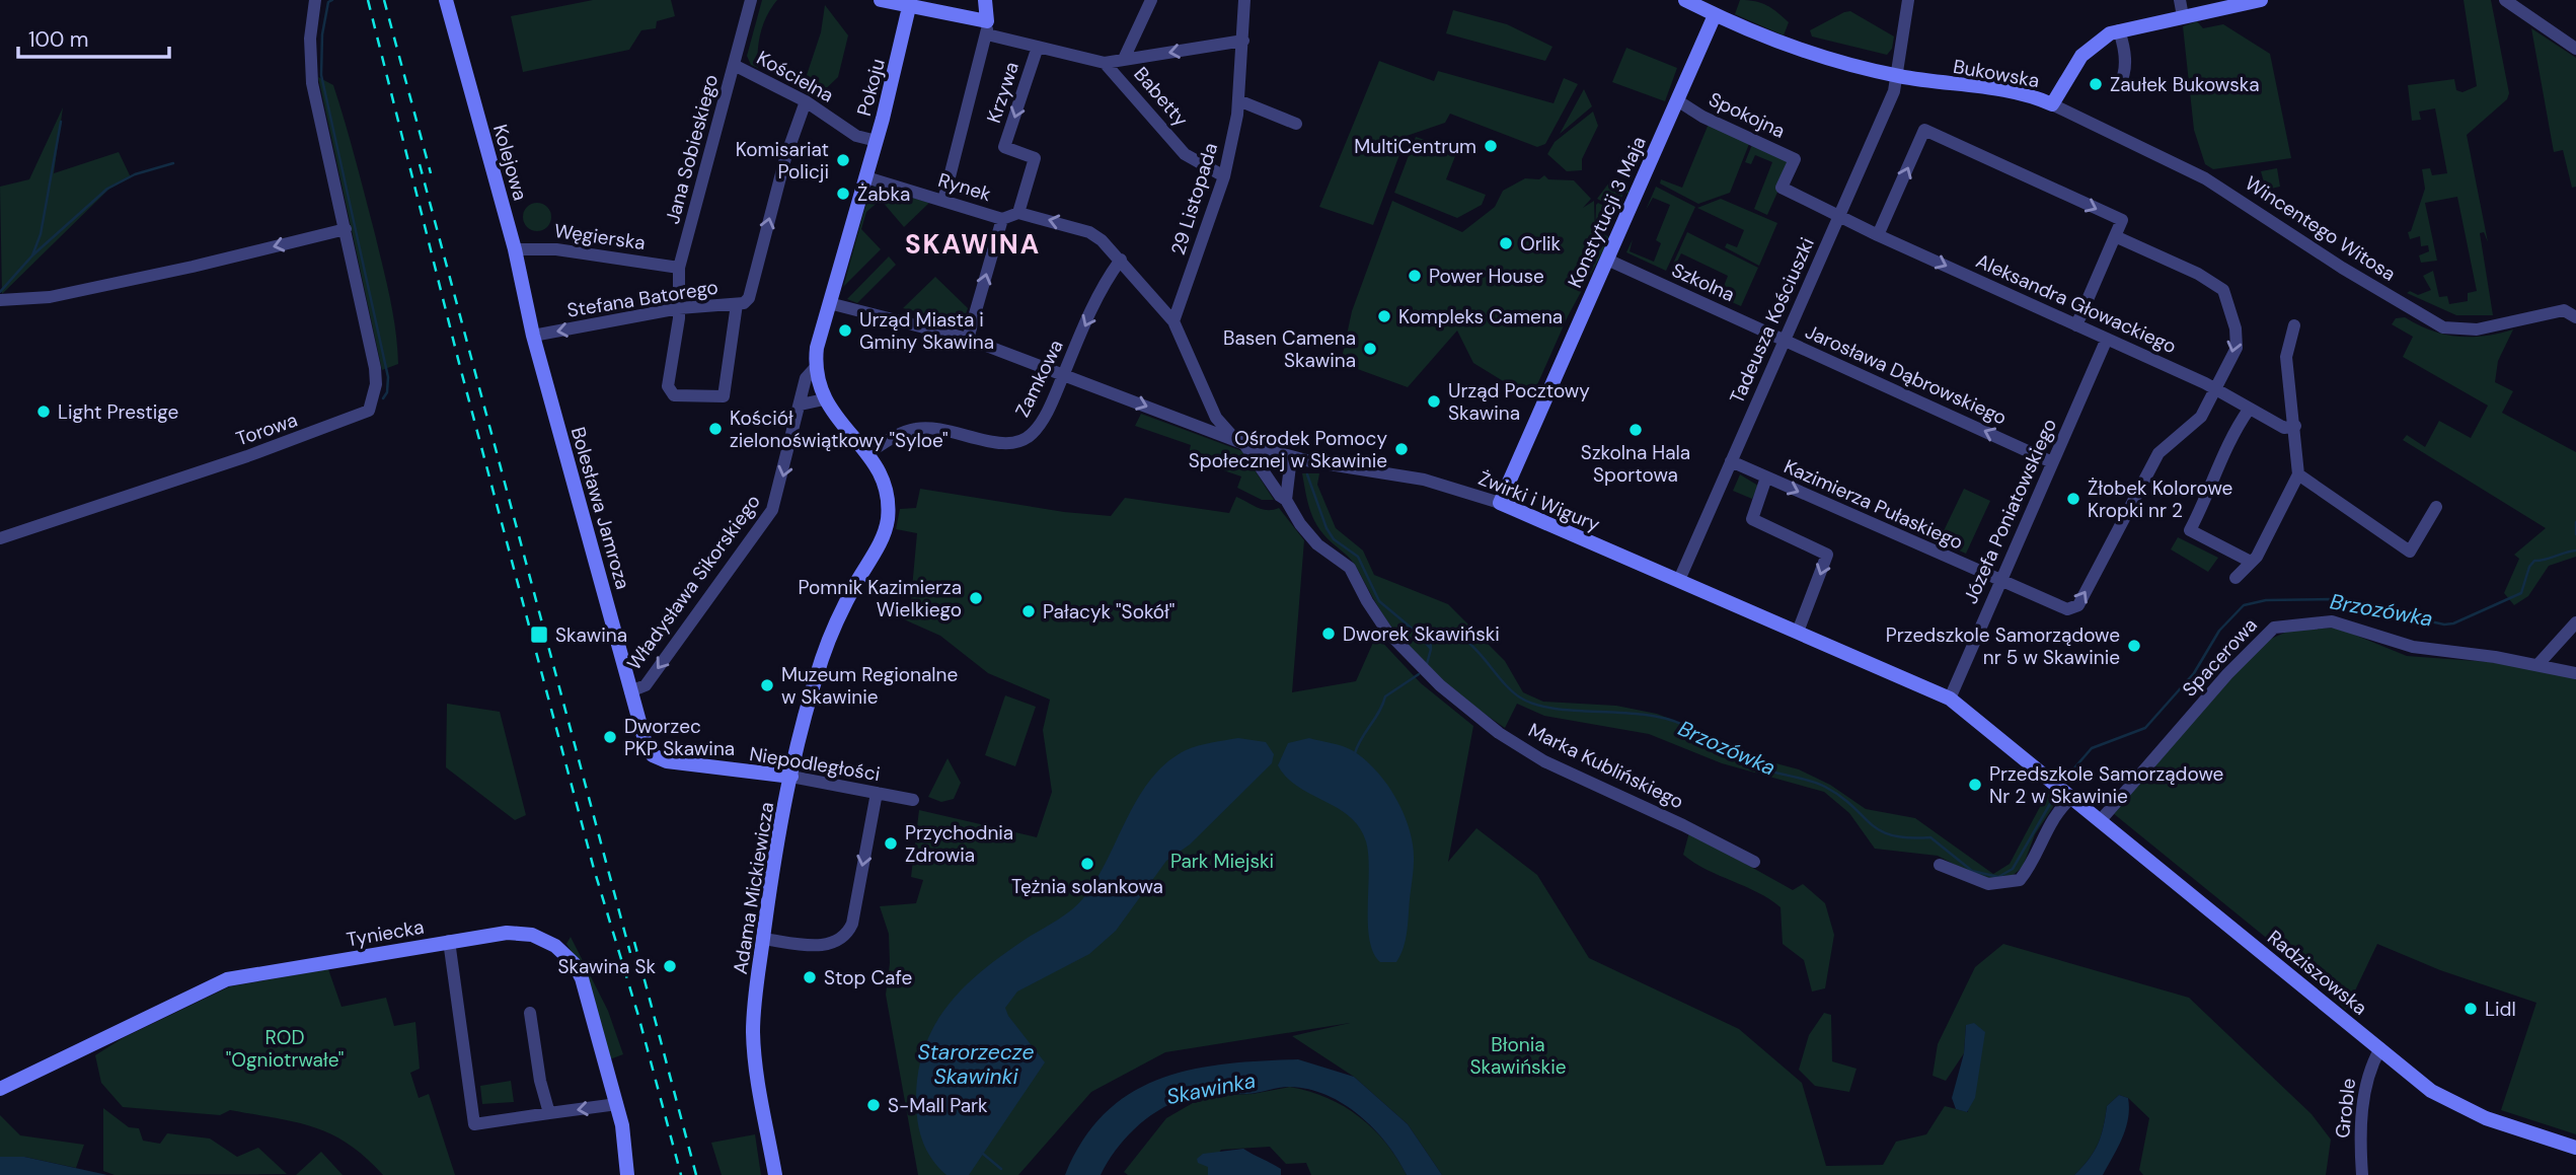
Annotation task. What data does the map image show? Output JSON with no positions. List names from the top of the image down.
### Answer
{
  "streets": {
    "street": [
      "Bukowska",
      "Kościelna",
      "Pokoju",
      "Krzywa",
      "Babetty",
      "Spokojna",
      "Jana Sobieskiego",
      "Kolejowa",
      "Rynek",
      "29 Listopada",
      "Konstytucji 3 Maja",
      "Wincentego Witosa",
      "Węgierska",
      "Szkolna",
      "Stefana Batorego",
      "Aleksandra Głowackiego",
      "Tadeusza Kościuszki",
      "Jarosława Dąbrowskiego",
      "Zamkowa",
      "Torowa",
      "Żwirki i Wigury",
      "Kazimierza Pułaskiego",
      "Bolesława Jamroza",
      "Józefa Poniatowskiego",
      "Władysława Sikorskiego",
      "Spacerowa",
      "Niepodległości",
      "Marka Kublińskiego",
      "Adama Mickiewicza",
      "Tyniecka",
      "Radziszowska",
      "Groble"
    ]
  },
  "crossings": [
    ["Bukowska", "Konstytucji 3 Maja"],
    ["Bukowska", "Wincentego Witosa"],
    ["Bukowska", "Tadeusza Kościuszki"],
    ["Kościelna", "Pokoju"],
    ["Kościelna", "Jana Sobieskiego"],
    ["Kościelna", "Stefana Batorego"],
    ["Pokoju", "Rynek"],
    ["Babetty", "29 Listopada"],
    ["Spokojna", "Konstytucji 3 Maja"],
    ["Spokojna", "Aleksandra Głowackiego"],
    ["Spokojna", "Tadeusza Kościuszki"],
    ["Jana Sobieskiego", "Węgierska"],
    ["Jana Sobieskiego", "Stefana Batorego"],
    ["Kolejowa", "Węgierska"],
    ["Kolejowa", "Stefana Batorego"],
    ["Kolejowa", "Bolesława Jamroza"],
    ["Rynek", "Żwirki i Wigury"],
    ["Konstytucji 3 Maja", "Szkolna"],
    ["Konstytucji 3 Maja", "Żwirki i Wigury"],
    ["Szkolna", "Tadeusza Kościuszki"],
    ["Szkolna", "Jarosława Dąbrowskiego"],
    ["Stefana Batorego", "Bolesława Jamroza"],
    ["Aleksandra Głowackiego", "Tadeusza Kościuszki"],
    ["Aleksandra Głowackiego", "Kazimierza Pułaskiego"],
    ["Aleksandra Głowackiego", "Józefa Poniatowskiego"],
    ["Tadeusza Kościuszki", "Jarosława Dąbrowskiego"],
    ["Tadeusza Kościuszki", "Żwirki i Wigury"],
    ["Tadeusza Kościuszki", "Kazimierza Pułaskiego"],
    ["Jarosława Dąbrowskiego", "Józefa Poniatowskiego"],
    ["Zamkowa", "Żwirki i Wigury"],
    ["Zamkowa", "Adama Mickiewicza"],
    ["Żwirki i Wigury", "Józefa Poniatowskiego"],
    ["Żwirki i Wigury", "Marka Kublińskiego"],
    ["Żwirki i Wigury", "Radziszowska"],
    ["Kazimierza Pułaskiego", "Józefa Poniatowskiego"],
    ["Bolesława Jamroza", "Władysława Sikorskiego"],
    ["Bolesława Jamroza", "Niepodległości"],
    ["Władysława Sikorskiego", "Niepodległości"],
    ["Władysława Sikorskiego", "Adama Mickiewicza"],
    ["Spacerowa", "Radziszowska"],
    ["Niepodległości", "Adama Mickiewicza"],
    ["Radziszowska", "Groble"]
  ],
  "one_way": [
    "Rynek",
    "Aleksandra Głowackiego",
    "Jarosława Dąbrowskiego",
    "Władysława Sikorskiego"
  ],
  "districts": ["SKAWINA"],
  "water": ["Brzozówka", "Starorzecze Skawinki", "Skawinka"],
  "parks": ["Park Miejski", "ROD \"Ogniotrwałe\"", "Błonia Skawińskie"],
  "places": {
    "other": [
      "Zaułek Bukowska",
      "MultiCentrum",
      "Komisariat Policji",
      "Żabka",
      "Orlik",
      "Power House",
      "Kompleks Camena",
      "Urząd Miasta i Gminy Skawina",
      "Basen Camena Skawina",
      "Urząd Pocztowy Skawina",
      "Light Prestige",
      "Kościół zielonoświątkowy \"Syloe\"",
      "Szkolna Hala Sportowa",
      "Ośrodek Pomocy Społecznej w Skawinie",
      "Żłobek Kolorowe Kropki nr 2",
      "Pomnik Kazimierza Wielkiego",
      "Pałacyk \"Sokół\"",
      "Dworek Skawiński",
      "Przedszkole Samorządowe nr 5 w Skawinie",
      "Muzeum Regionalne w Skawinie",
      "Dworzec PKP Skawina",
      "Przedszkole Samorządowe Nr 2 w Skawinie",
      "Przychodnia Zdrowia",
      "Tężnia solankowa",
      "Skawina Sk",
      "Stop Cafe",
      "Lidl",
      "S-Mall Park"
    ],
    "transit": ["Skawina"]
  },
  "scale_bar": "100 m"
}
